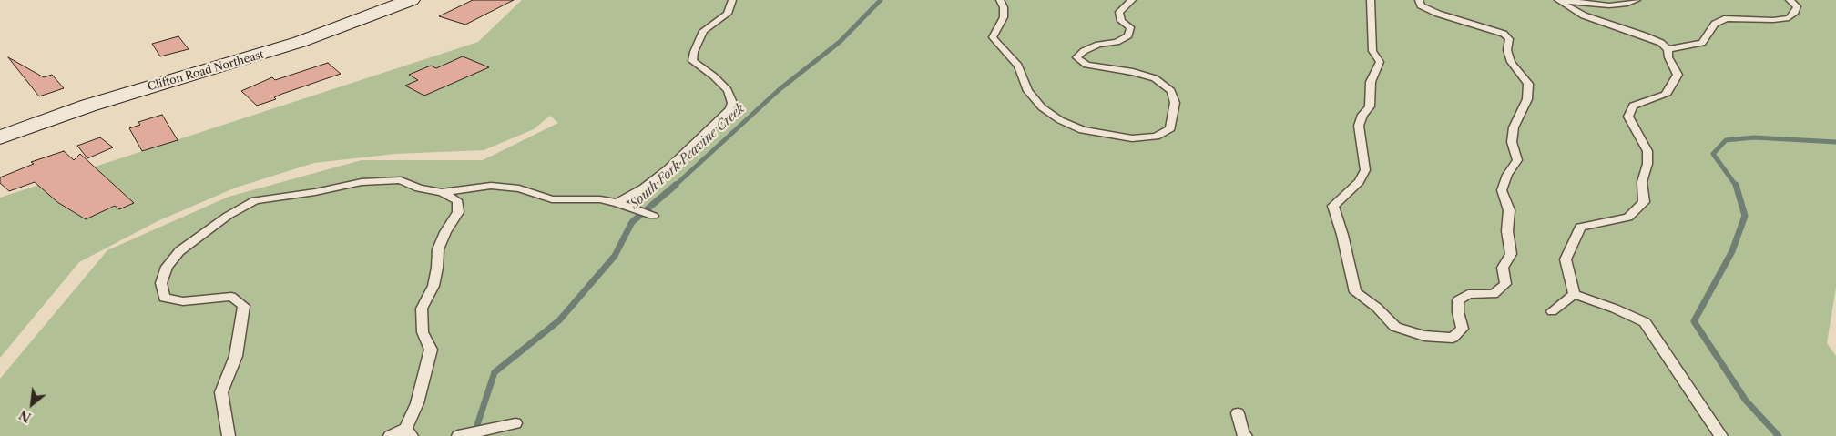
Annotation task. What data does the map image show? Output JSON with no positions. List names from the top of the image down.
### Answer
{
  "streets": {
    "street": ["Clifton Road Northeast"]
  },
  "water": ["South Fork Peavine Creek"],
  "north": "bottom left"
}
